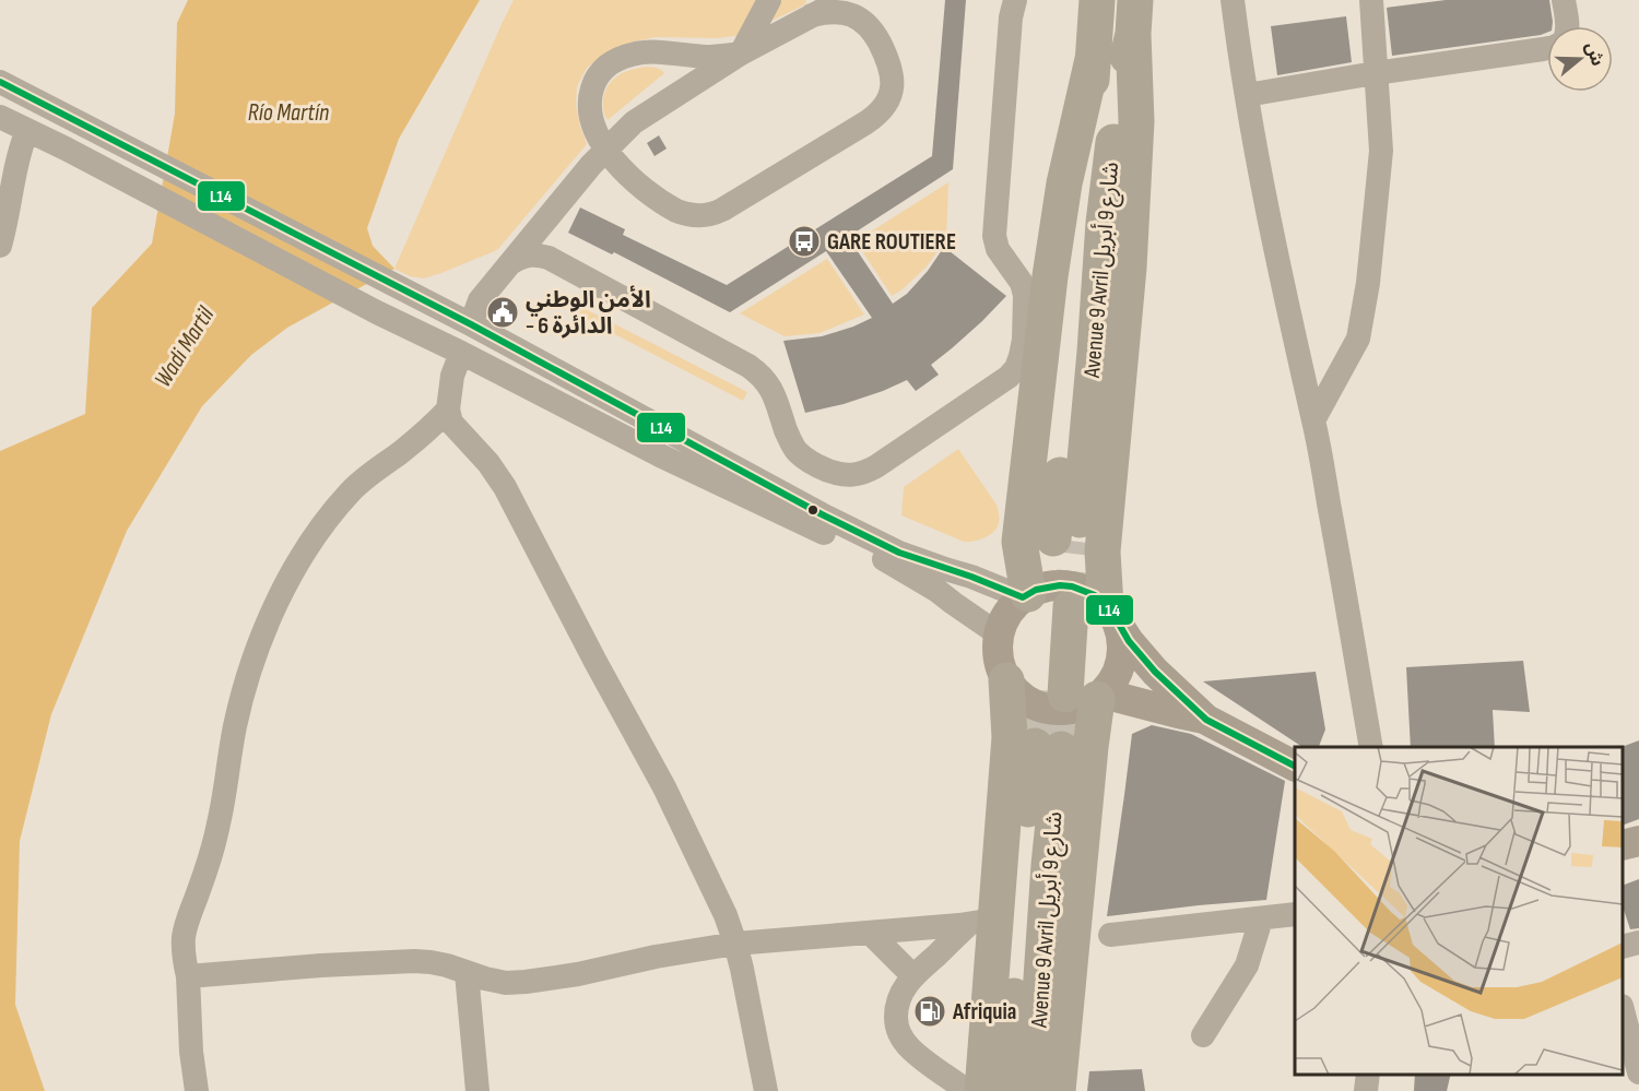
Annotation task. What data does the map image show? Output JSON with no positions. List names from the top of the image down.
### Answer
{
  "streets": {
    "highway": ["Avenue 9 Avril شارع 9 أبريل"]
  },
  "water": ["Río Martín", "Wadi Martil"],
  "places": {
    "bus stop": ["GARE ROUTIERE"],
    "public building": ["الأمن الوطني - الدائرة 6"],
    "fuel station": ["Afriquia"]
  },
  "lines": ["transit line L14"],
  "north": "right"
}
